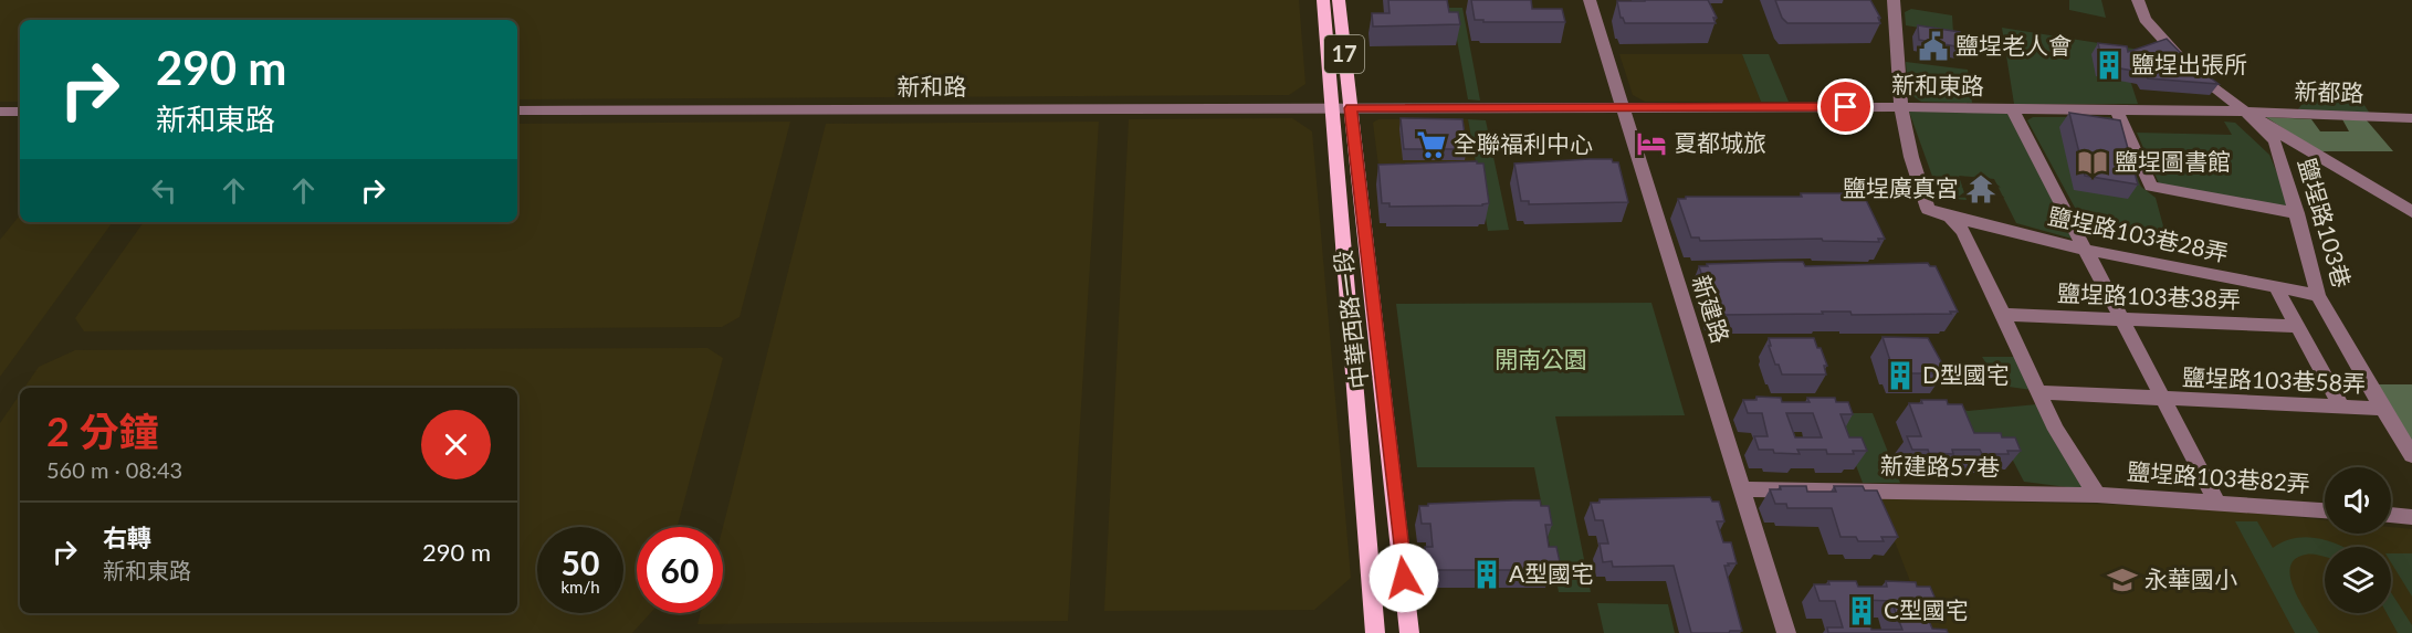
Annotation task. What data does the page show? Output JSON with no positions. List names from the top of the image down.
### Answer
{
  "streets": {
    "main road": ["17", "中華西路一段"],
    "street": [
      "新和東路",
      "新和路",
      "新都路",
      "鹽埕路103巷",
      "鹽埕路103巷28弄",
      "鹽埕路103巷38弄",
      "新建路",
      "鹽埕路103巷58弄",
      "新建路57巷",
      "鹽埕路103巷82弄"
    ]
  },
  "crossings": [
    ["新和東路", "新和路"],
    ["新和東路", "新都路"],
    ["新和東路", "鹽埕路103巷"],
    ["新和東路", "新建路"],
    ["新和東路", "中華西路一段"],
    ["新和東路", "鹽埕路103巷58弄"],
    ["新和路", "中華西路一段"],
    ["新都路", "鹽埕路103巷"],
    ["鹽埕路103巷", "鹽埕路103巷28弄"],
    ["鹽埕路103巷", "鹽埕路103巷58弄"],
    ["鹽埕路103巷28弄", "鹽埕路103巷58弄"],
    ["鹽埕路103巷38弄", "鹽埕路103巷58弄"],
    ["新建路", "新建路57巷"],
    ["鹽埕路103巷58弄", "鹽埕路103巷82弄"],
    ["新建路57巷", "鹽埕路103巷82弄"]
  ],
  "parks": ["開南公園"],
  "places": {
    "public building": ["鹽埕老人會"],
    "building": [
      "鹽埕出張所",
      "D型國宅",
      "A型國宅",
      "C型國宅"
    ],
    "hotel": ["夏都城旅"],
    "supermarket": ["全聯福利中心"],
    "library": ["鹽埕圖書館"],
    "temple": ["鹽埕廣真宮"],
    "school or university": ["永華國小"]
  },
  "page": {
    "turn": ["290 m", "新和東路"],
    "heading": ["2 分鐘", "560 m · 08:43"],
    "list": [
      {
        "name": "右轉",
        "note": "新和東路",
        "value": "290 m"
      }
    ],
    "speed": "50 km/h",
    "limit": "60"
  }
}
